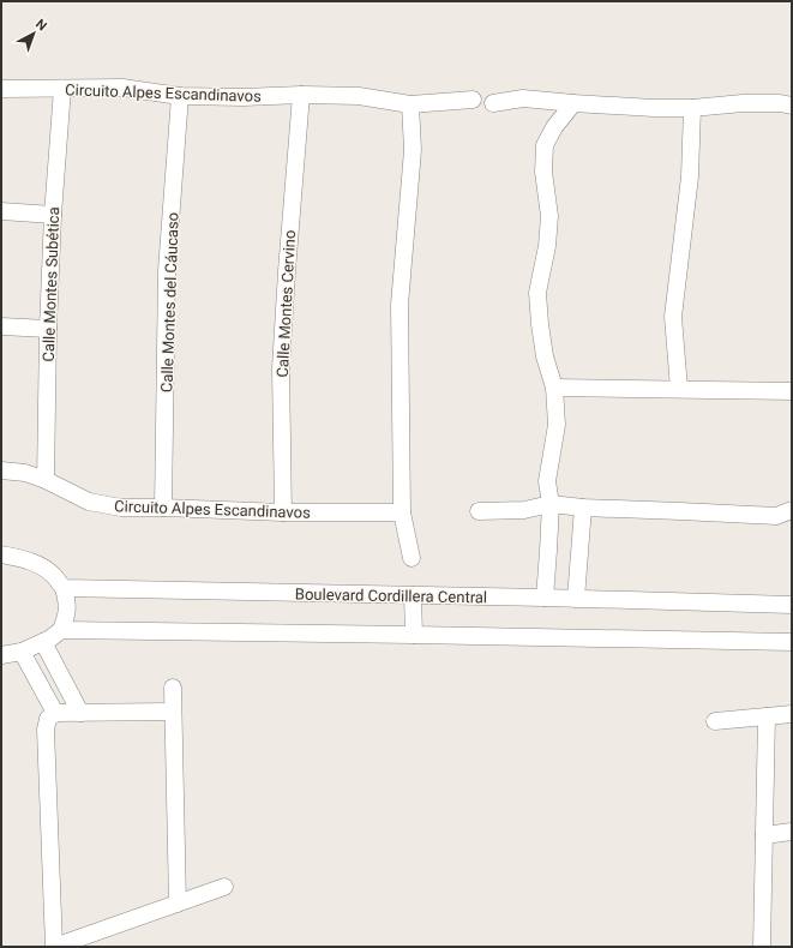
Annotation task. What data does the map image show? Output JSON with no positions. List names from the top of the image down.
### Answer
{
  "streets": {
    "street": [
      "Circuito Alpes Escandinavos",
      "Calle Montes Subética",
      "Calle Montes del Cáucaso",
      "Calle Montes Cervino",
      "Boulevard Cordillera Central"
    ]
  },
  "crossings": [
    ["Circuito Alpes Escandinavos", "Calle Montes Subética"],
    ["Circuito Alpes Escandinavos", "Calle Montes del Cáucaso"],
    ["Circuito Alpes Escandinavos", "Calle Montes Cervino"]
  ],
  "north": "top right"
}
